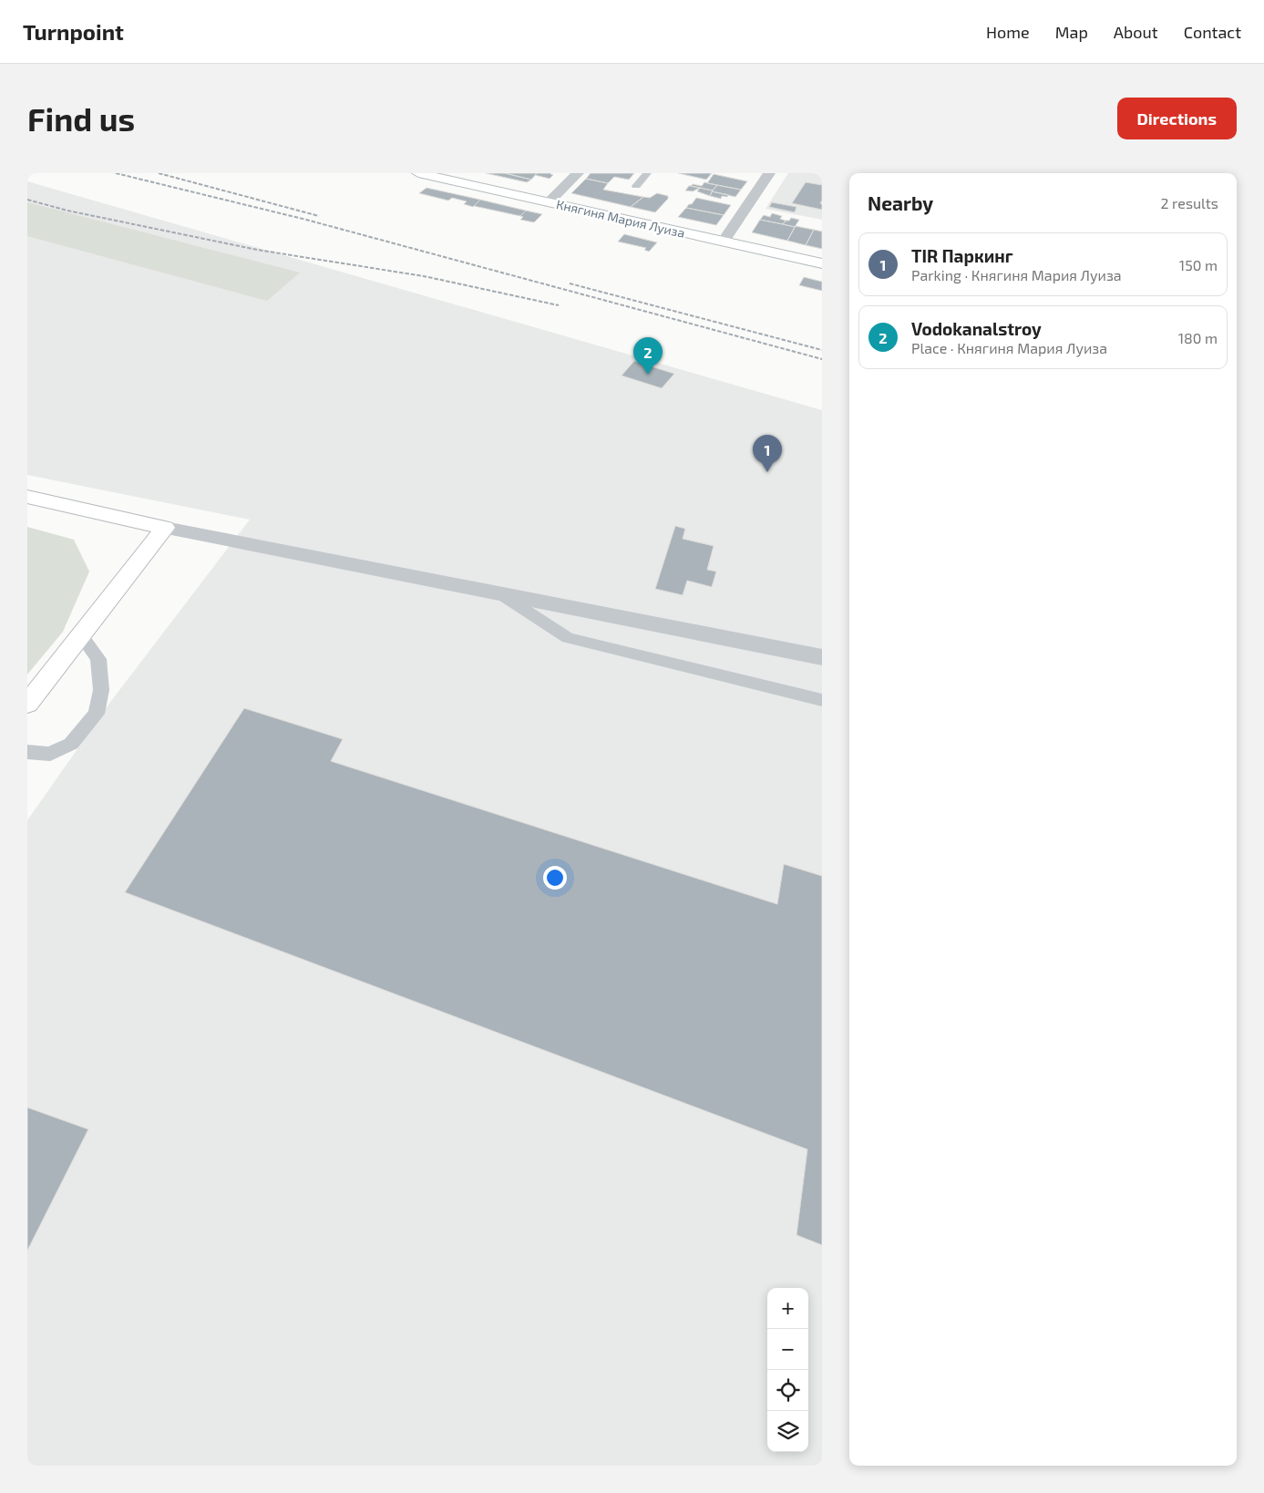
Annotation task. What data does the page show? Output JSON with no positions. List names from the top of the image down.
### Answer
{
  "streets": {
    "main road": ["Княгиня Мария Луиза"]
  },
  "page": {
    "header": "Turnpoint",
    "nav": [
      "Home",
      "Map",
      "About",
      "Contact"
    ],
    "buttons": "Directions",
    "title": "Find us",
    "heading": ["Nearby", "2 results"],
    "list": [
      {
        "mark": "1",
        "name": "TIR Паркинг",
        "note": "Parking · Княгиня Мария Луиза",
        "value": "150 m"
      },
      {
        "mark": "2",
        "name": "Vodokanalstroy",
        "note": "Place · Княгиня Мария Луиза",
        "value": "180 m"
      }
    ],
    "pins": ["2", "1"],
    "map_buttons": ["+", "−"]
  }
}
